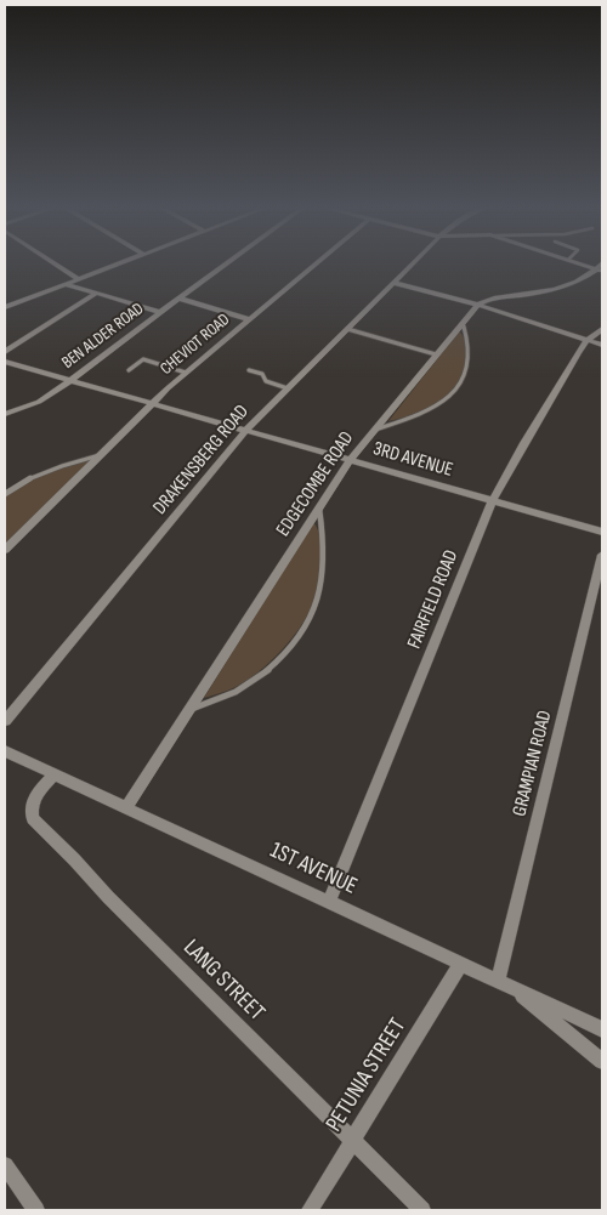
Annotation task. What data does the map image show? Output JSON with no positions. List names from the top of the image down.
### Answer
{
  "streets": {
    "street": [
      "BEN ALDER ROAD",
      "CHEVIOT ROAD",
      "DRAKENSBERG ROAD",
      "3RD AVENUE",
      "EDGECOMBE ROAD",
      "FAIRFIELD ROAD",
      "GRAMPIAN ROAD",
      "1ST AVENUE",
      "LANG STREET",
      "PETUNIA STREET"
    ]
  },
  "crossings": [
    ["BEN ALDER ROAD", "3RD AVENUE"],
    ["CHEVIOT ROAD", "3RD AVENUE"],
    ["DRAKENSBERG ROAD", "3RD AVENUE"],
    ["3RD AVENUE", "EDGECOMBE ROAD"],
    ["3RD AVENUE", "FAIRFIELD ROAD"],
    ["EDGECOMBE ROAD", "1ST AVENUE"],
    ["FAIRFIELD ROAD", "1ST AVENUE"],
    ["GRAMPIAN ROAD", "1ST AVENUE"],
    ["1ST AVENUE", "LANG STREET"],
    ["1ST AVENUE", "PETUNIA STREET"],
    ["LANG STREET", "PETUNIA STREET"]
  ]
}
